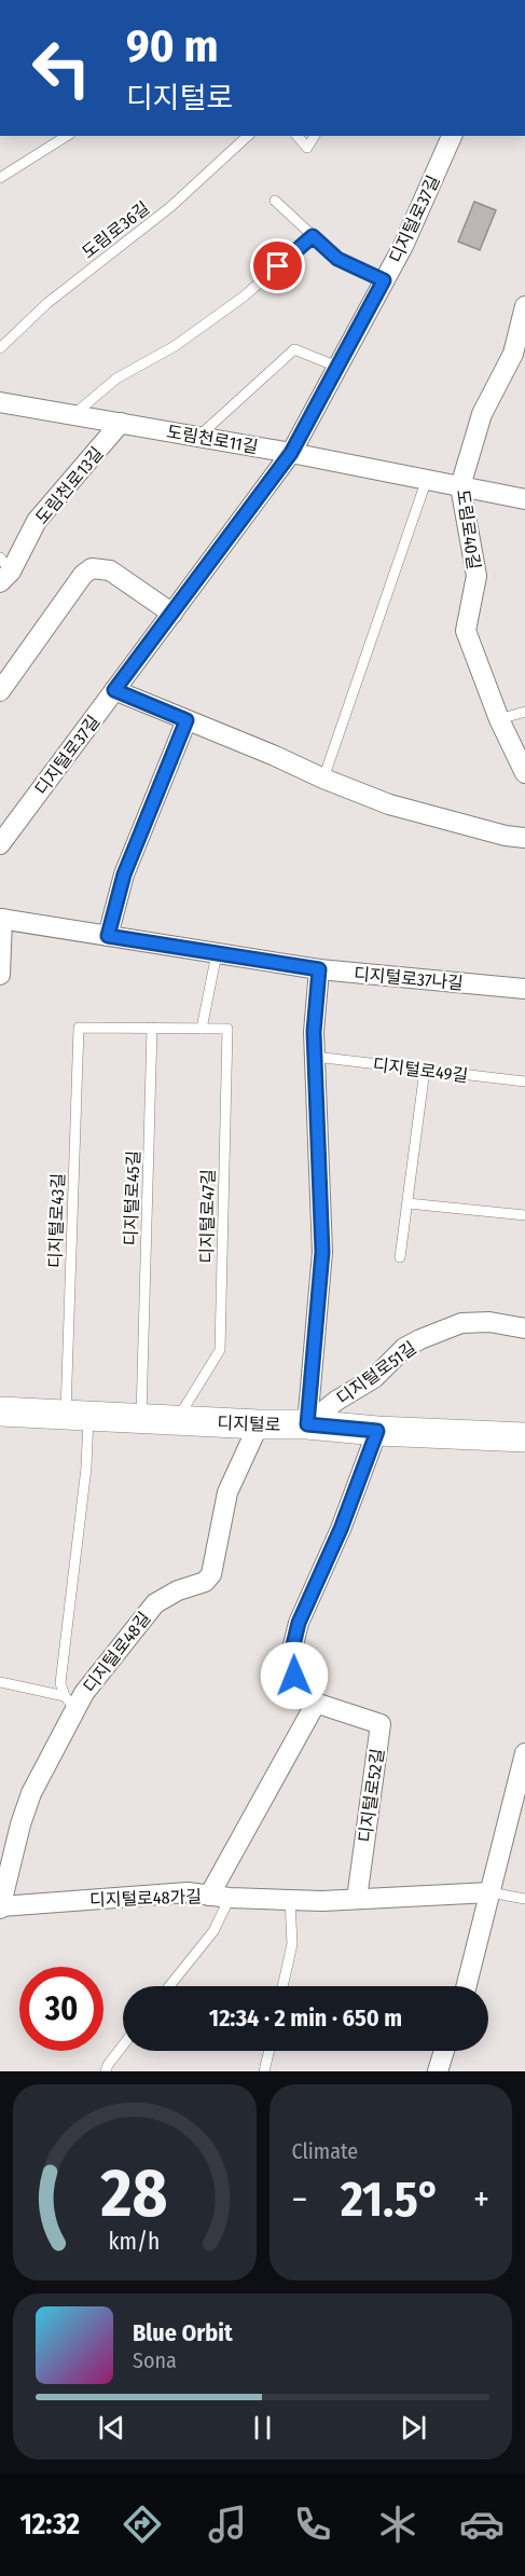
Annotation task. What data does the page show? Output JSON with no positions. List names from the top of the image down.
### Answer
{
  "streets": {
    "main road": ["디지털로"],
    "street": [
      "디지털로37길",
      "도림천로11길",
      "도림천로13길",
      "도림로40길",
      "디지털로37나길",
      "디지털로51길",
      "디지털로48길",
      "디지털로52길",
      "디지털로48가길"
    ],
    "lane": [
      "도림로36길",
      "디지털로49길",
      "디지털로45길",
      "디지털로47길",
      "디지털로43길"
    ]
  },
  "crossings": [
    ["디지털로37길", "도림천로11길"],
    ["도림천로11길", "도림천로13길"],
    ["도림천로11길", "도림로40길"],
    ["디지털로45길", "디지털로43길"],
    ["디지털로45길", "디지털로"],
    ["디지털로47길", "디지털로"],
    ["디지털로43길", "디지털로"],
    ["디지털로51길", "디지털로"],
    ["디지털로", "디지털로48길"],
    ["디지털로48길", "디지털로48가길"],
    ["디지털로52길", "디지털로48가길"]
  ],
  "page": {
    "turn": ["90 m", "디지털로"],
    "limit": "30",
    "trip": "12:34 · 2 min · 650 m",
    "tile": "Climate",
    "heat": ["−", "21.5°", "+"],
    "song": ["Blue Orbit", "Sona"],
    "tabs": "12:32",
    "gauge": ["28", "km/h"]
  }
}
